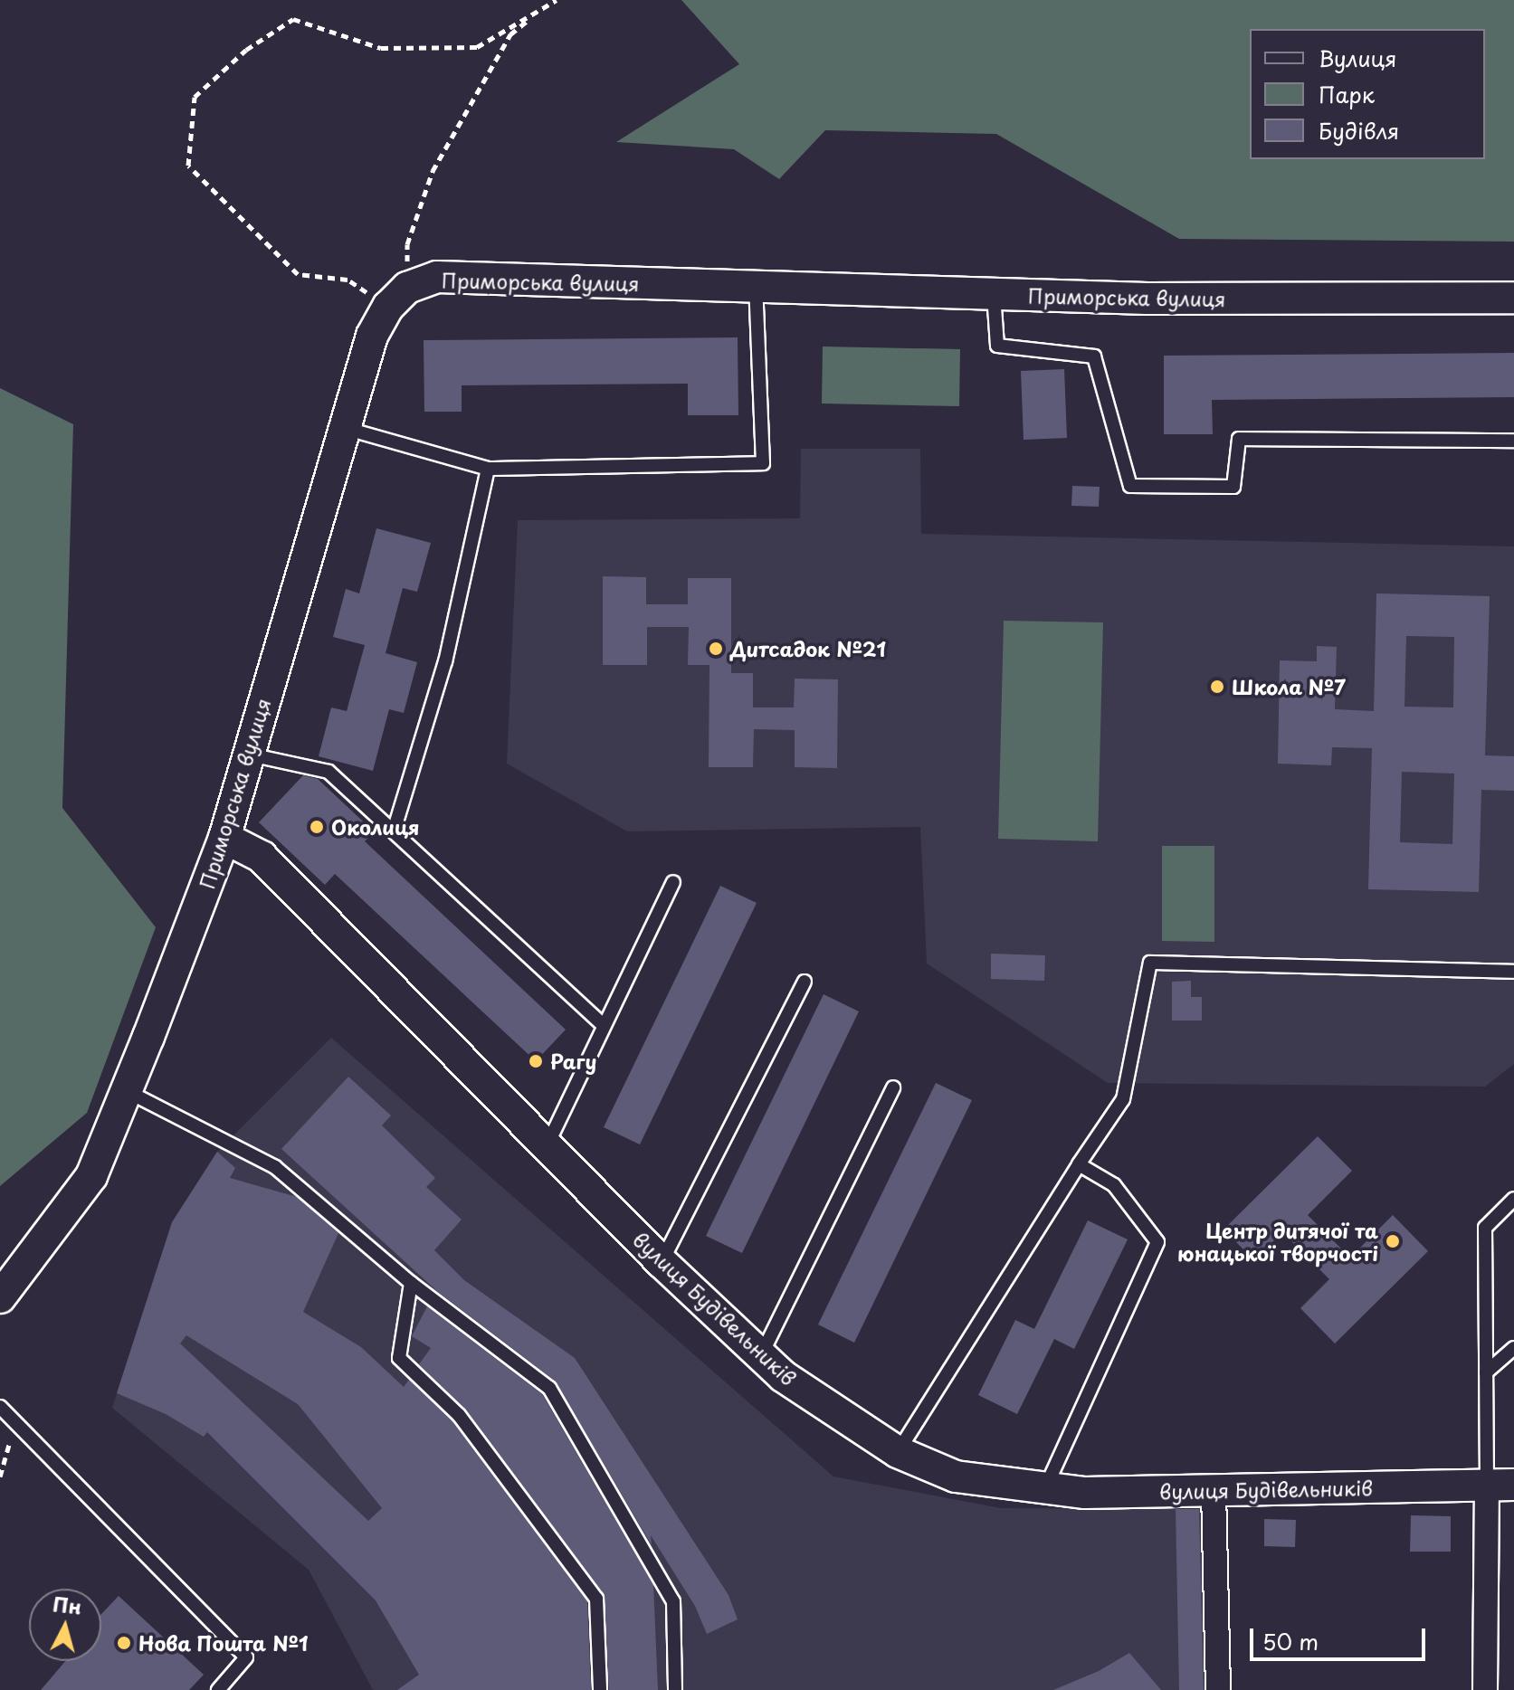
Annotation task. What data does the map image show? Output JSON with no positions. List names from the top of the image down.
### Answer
{
  "streets": {
    "street": ["Приморська вулиця", "вулиця Будівельників"]
  },
  "crossings": [
    ["Приморська вулиця", "вулиця Будівельників"]
  ],
  "places": [
    "Дитсадок №21",
    "Школа №7",
    "Околиця",
    "Рагу",
    "Центр дитячої та юнацької творчості",
    "Нова Пошта №1"
  ],
  "legend": ["Вулиця", "Парк", "Будівля"],
  "scale_bar": "50 m",
  "north": "top"
}
